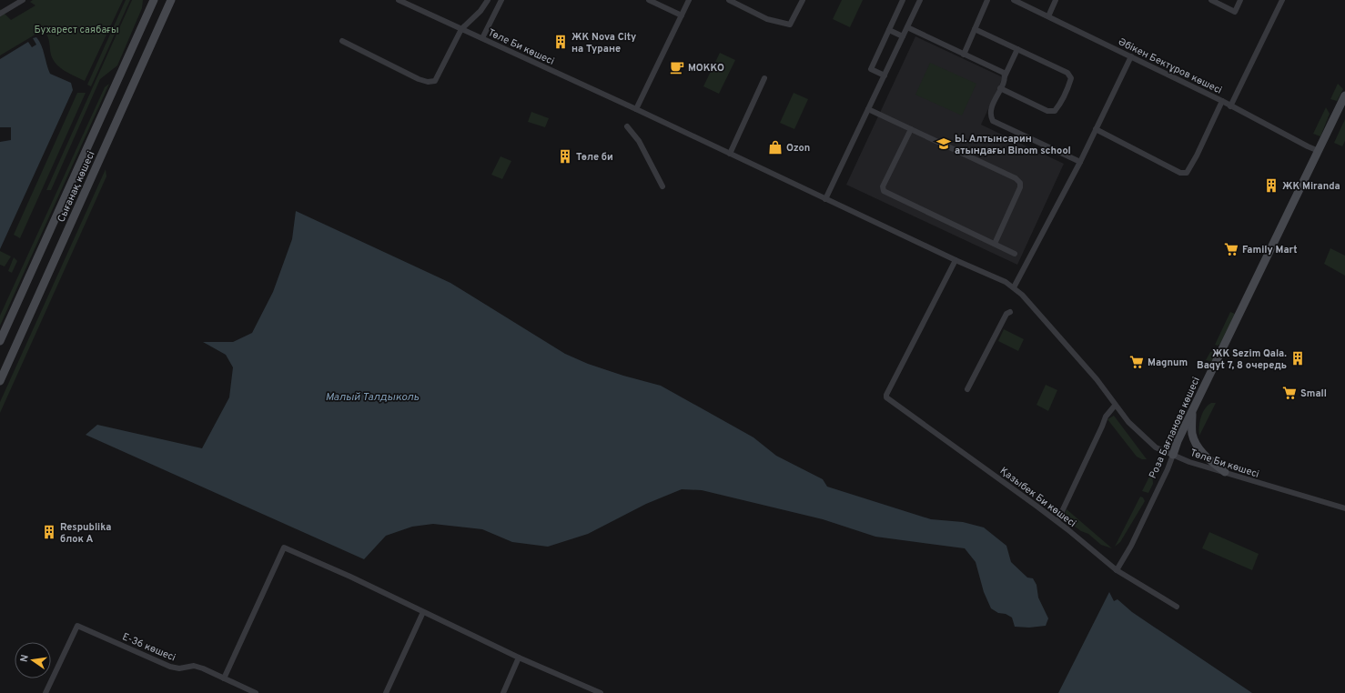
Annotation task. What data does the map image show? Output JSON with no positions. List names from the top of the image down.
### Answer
{
  "streets": {
    "main road": ["Сығанақ көшесі", "Роза Бағланова көшесі"],
    "street": [
      "Төле Би көшесі",
      "Әбікен Бектұров көшесі",
      "Қазыбек Би көшесі",
      "Е-36 көшесі"
    ]
  },
  "crossings": [
    ["Төле Би көшесі", "Роза Бағланова көшесі"],
    ["Төле Би көшесі", "Қазыбек Би көшесі"],
    ["Әбікен Бектұров көшесі", "Роза Бағланова көшесі"],
    ["Роза Бағланова көшесі", "Қазыбек Би көшесі"]
  ],
  "water": ["Малый Талдыколь"],
  "parks": ["Бухарест саябағы"],
  "places": {
    "building": [
      "ЖК Nova City на Туране",
      "Төле би",
      "ЖК Miranda",
      "ЖК Sezim Qala. Baqyt 7, 8 очередь",
      "Respublika блок А"
    ],
    "cafe": ["МОККО"],
    "school or university": ["Ы. Алтынсарин атындағы Binom school"],
    "shop": ["Ozon"],
    "supermarket": ["Family Mart", "Magnum", "Small"]
  },
  "north": "left"
}
